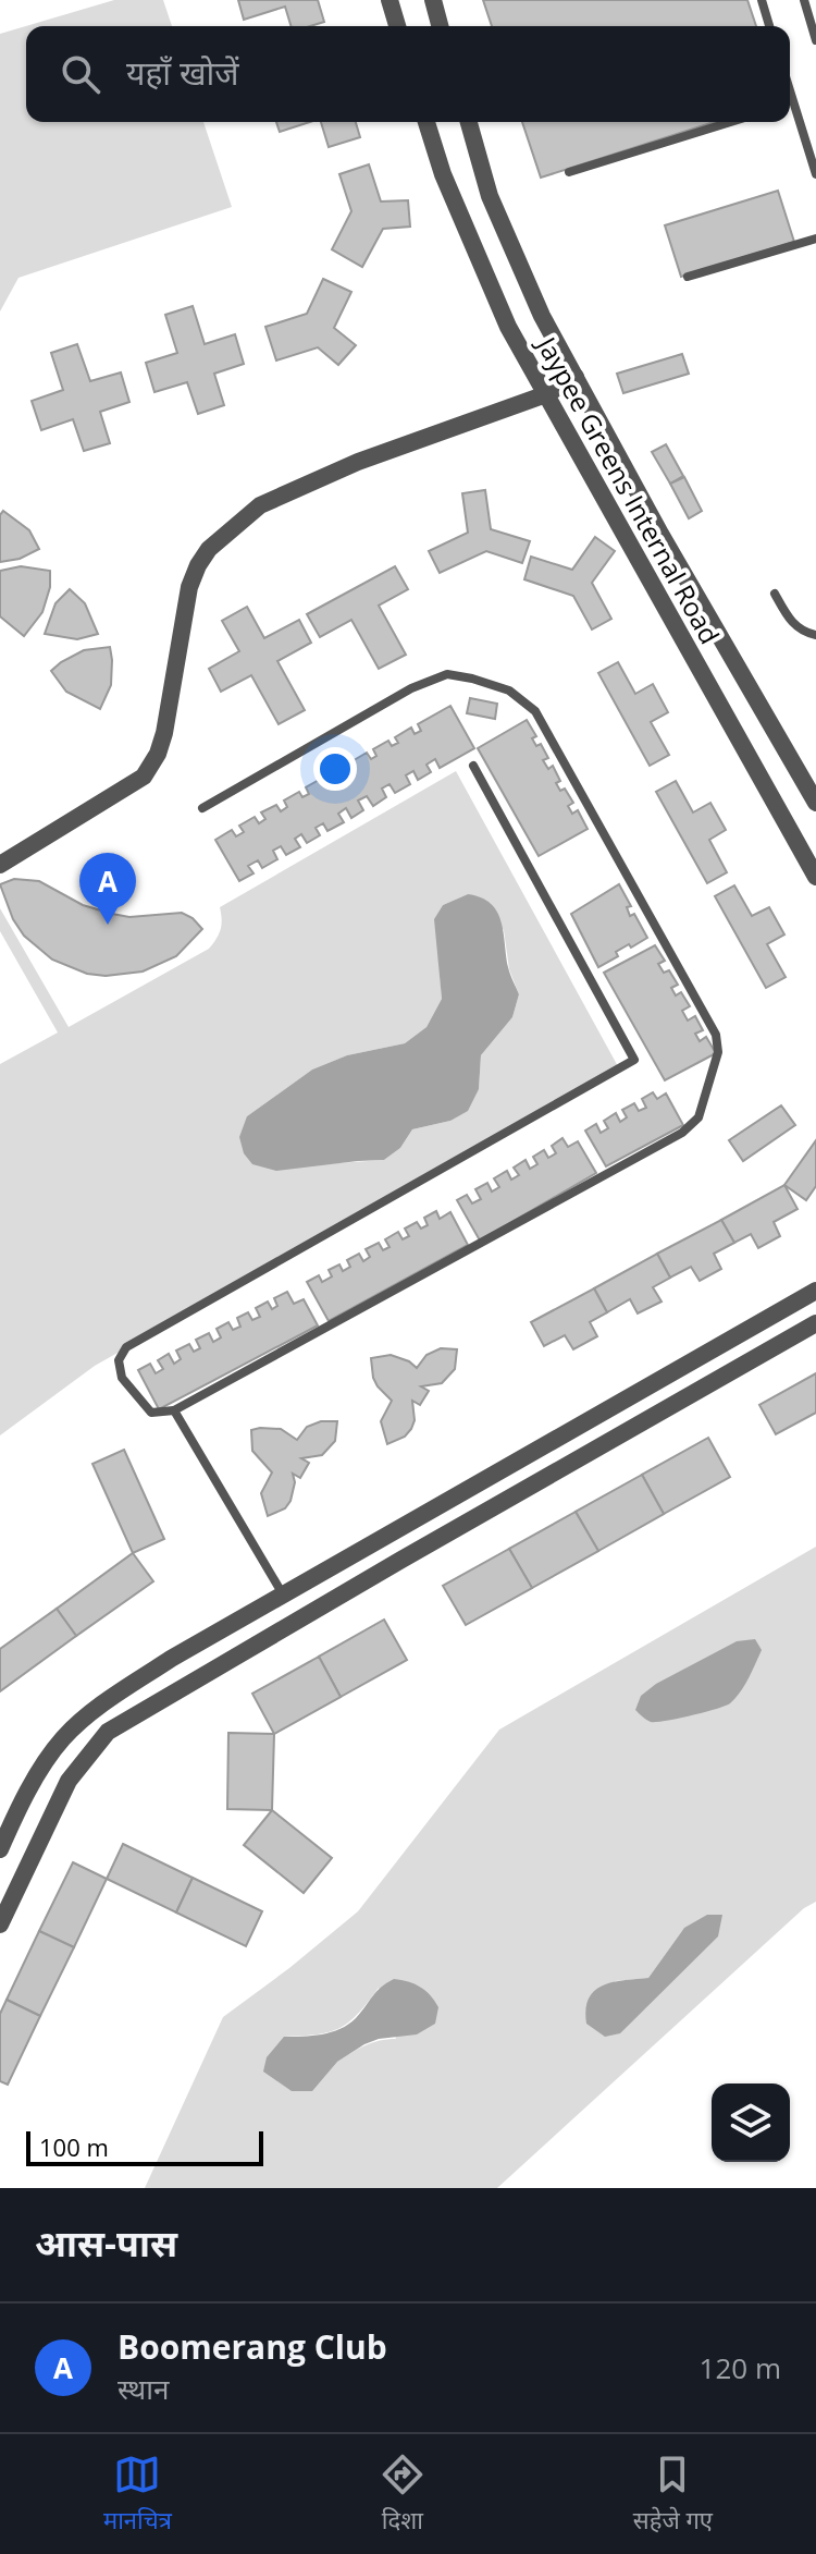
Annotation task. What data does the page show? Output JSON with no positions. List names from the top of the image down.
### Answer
{
  "streets": {
    "street": ["Jaypee Greens Internal Road"]
  },
  "scale_bar": "100 m",
  "page": {
    "search": "यहाँ खोजें",
    "pins": "A",
    "scale": "100 m",
    "heading": "आस-पास",
    "list": [
      {
        "mark": "A",
        "name": "Boomerang Club",
        "note": "स्थान",
        "value": "120 m"
      }
    ],
    "nav": ["मानचित्र", "दिशा", "सहेजे गए"]
  }
}
